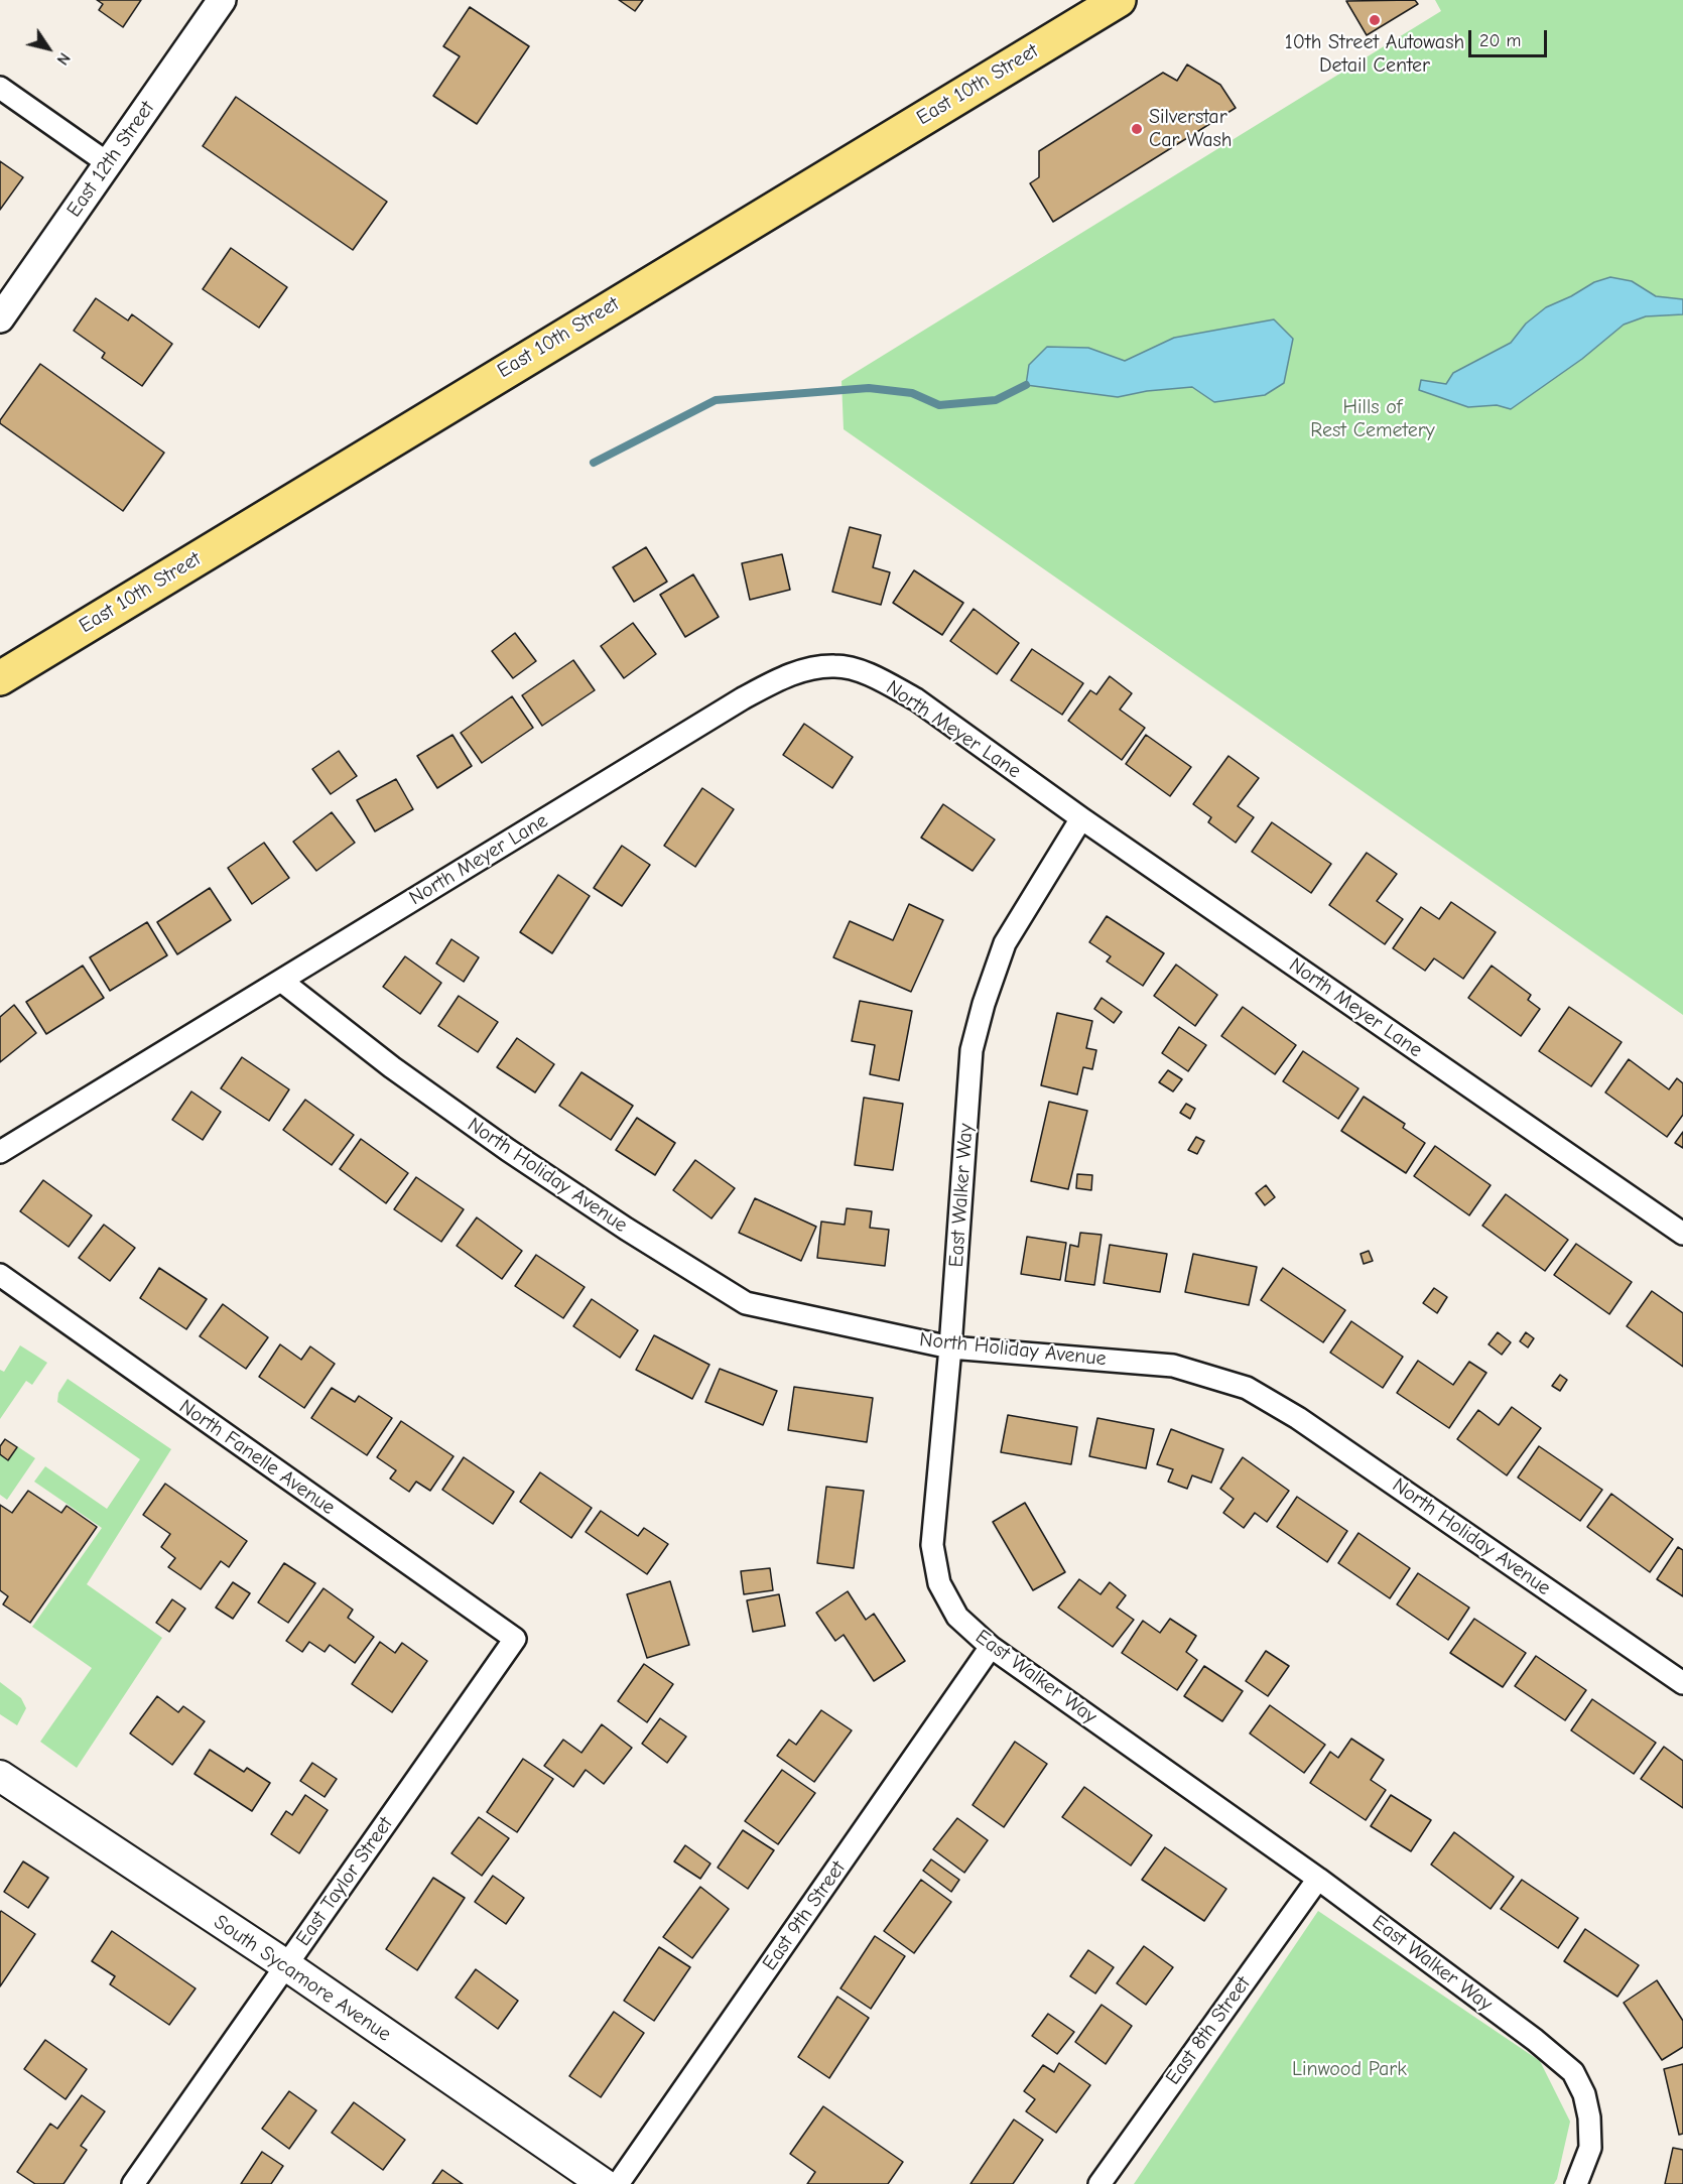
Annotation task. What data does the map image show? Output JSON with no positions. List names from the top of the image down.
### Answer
{
  "streets": {
    "main road": ["East 10th Street", "South Sycamore Avenue"],
    "street": [
      "East 12th Street",
      "North Meyer Lane",
      "North Holiday Avenue",
      "East Walker Way",
      "North Fanelle Avenue",
      "East Taylor Street",
      "East 9th Street",
      "East 8th Street"
    ]
  },
  "crossings": [
    ["North Meyer Lane", "North Holiday Avenue"],
    ["North Meyer Lane", "East Walker Way"],
    ["North Holiday Avenue", "East Walker Way"],
    ["East Walker Way", "East 9th Street"],
    ["East Walker Way", "East 8th Street"],
    ["North Fanelle Avenue", "East Taylor Street"],
    ["East Taylor Street", "South Sycamore Avenue"]
  ],
  "parks": ["Hills of Rest Cemetery", "Linwood Park"],
  "places": ["10th Street Autowash Detail Center", "Silverstar Car Wash"],
  "scale_bar": "20 m",
  "north": "bottom right"
}
